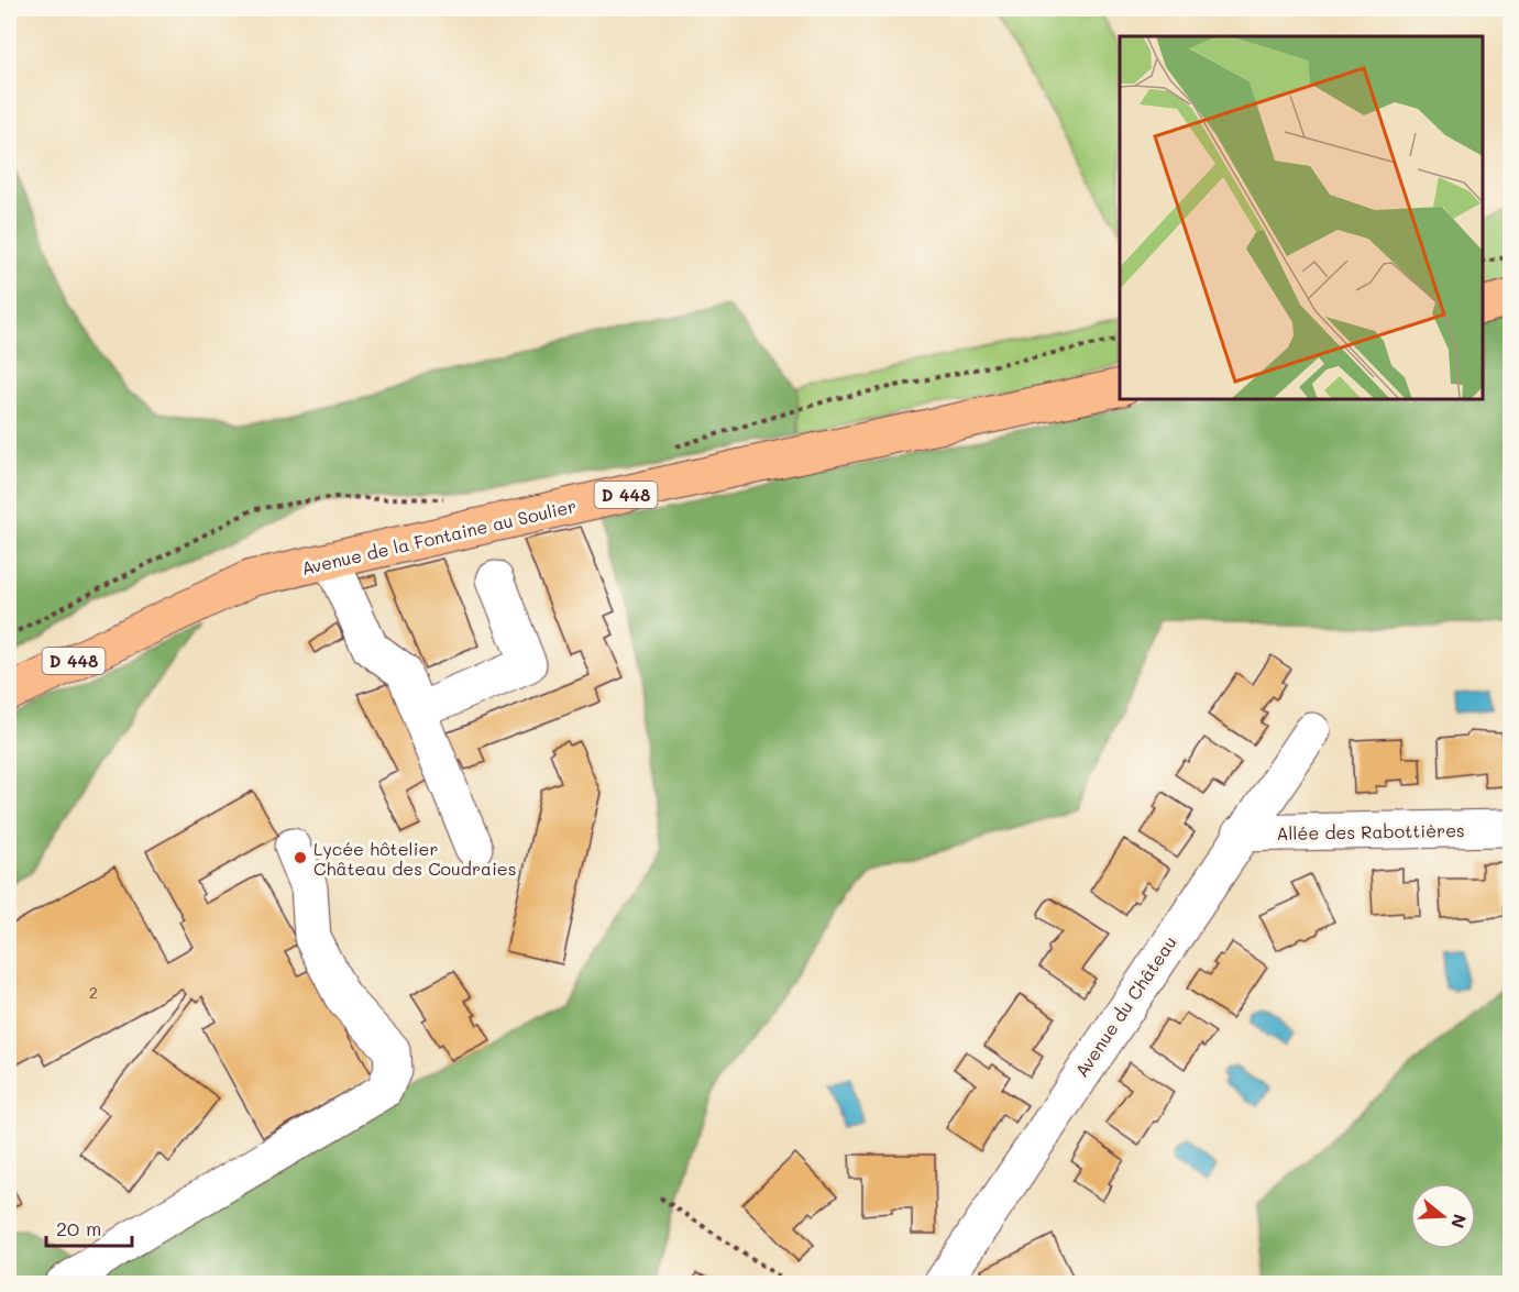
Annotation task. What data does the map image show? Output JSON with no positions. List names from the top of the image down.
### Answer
{
  "streets": {
    "main road": ["D 448", "Avenue de la Fontaine au Soulier"],
    "street": ["Allée des Rabottières", "Avenue du Château"]
  },
  "crossings": [
    ["Allée des Rabottières", "Avenue du Château"]
  ],
  "places": ["Lycée hôtelier Château des Coudraies"],
  "house_numbers": ["2"],
  "scale_bar": "20 m",
  "north": "right"
}
